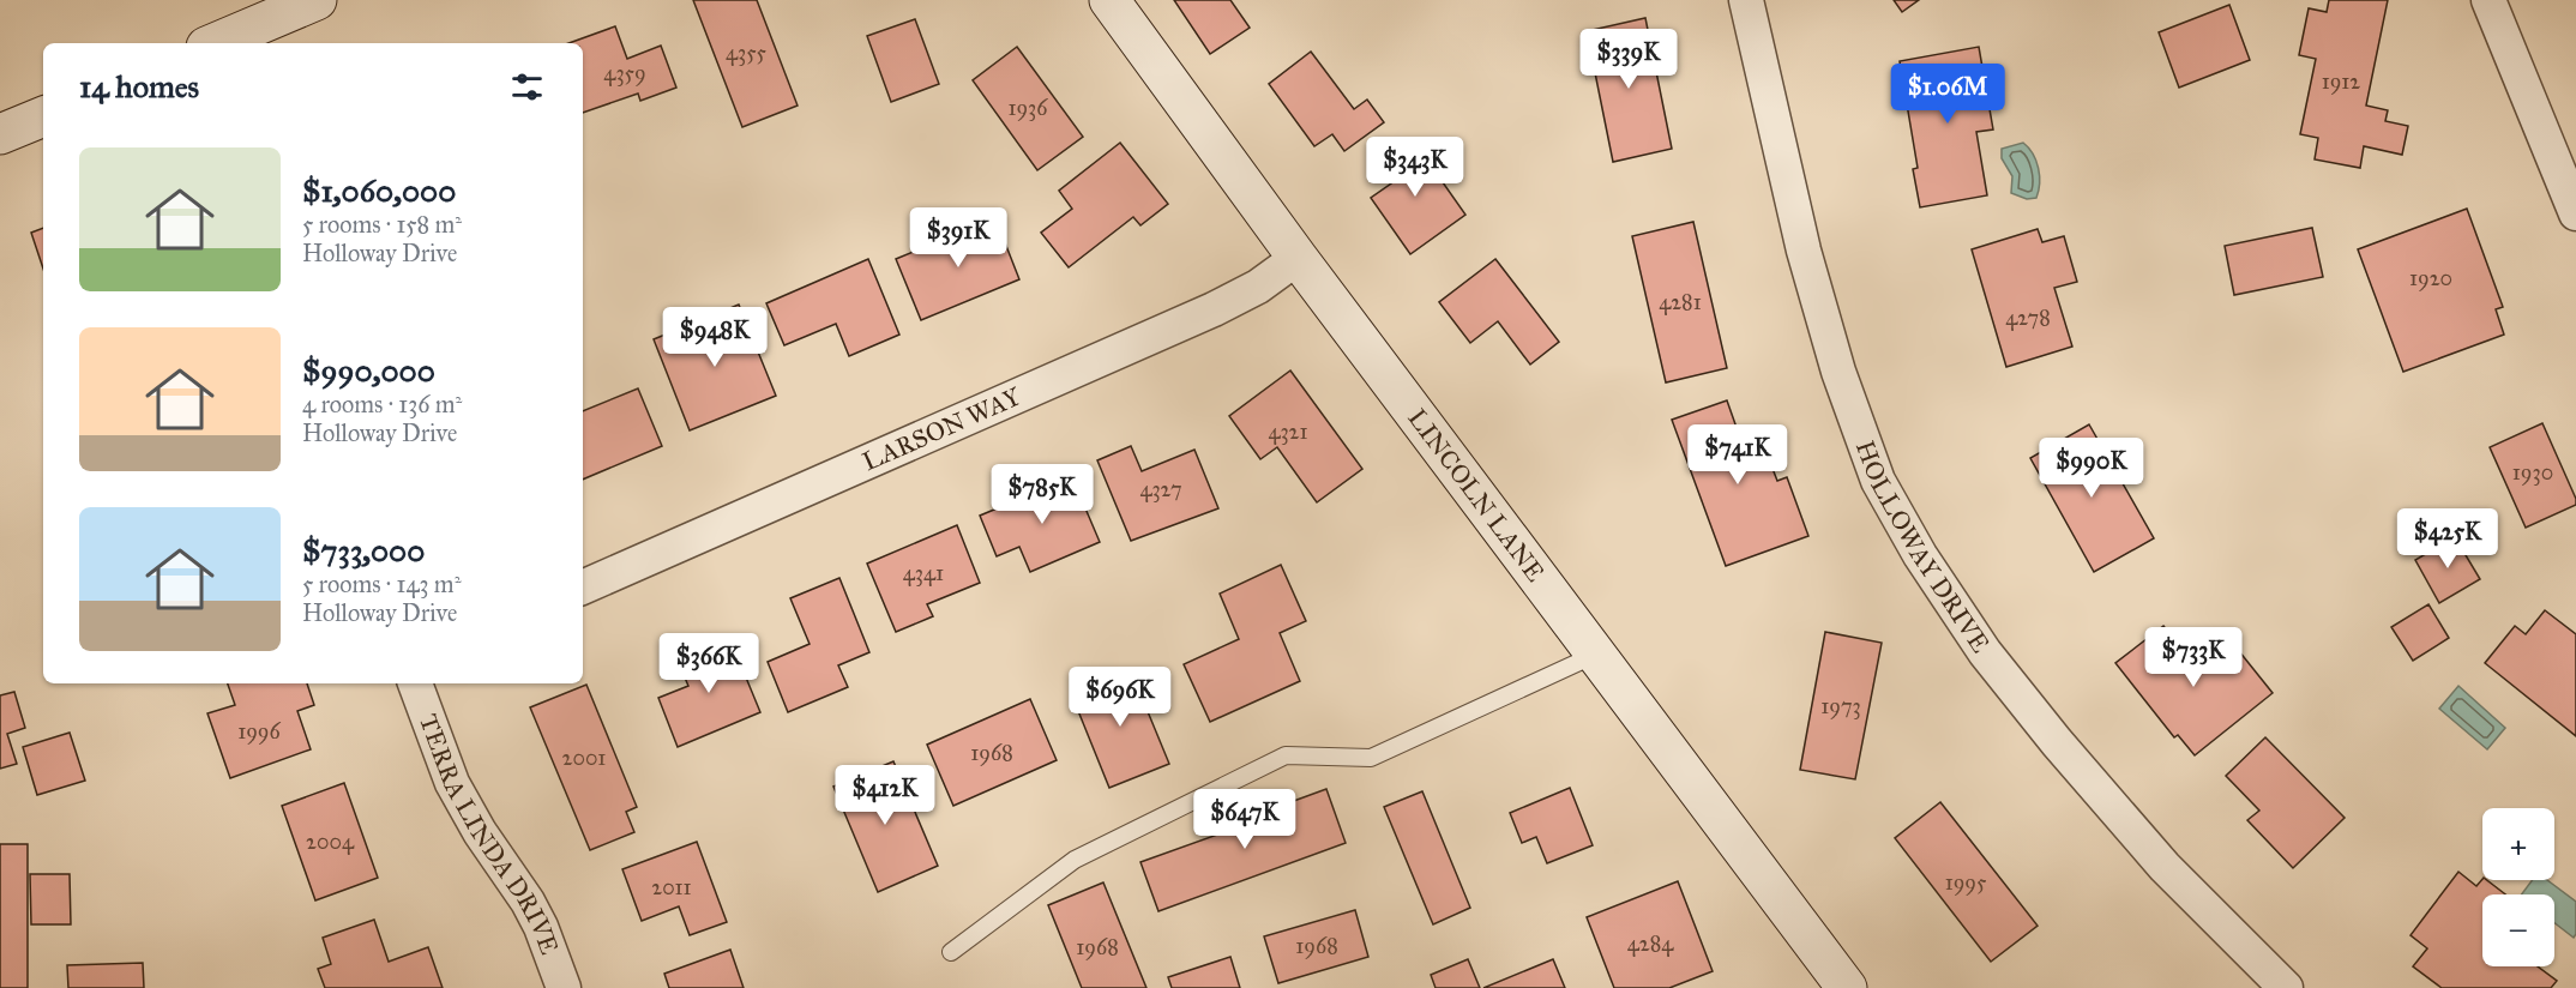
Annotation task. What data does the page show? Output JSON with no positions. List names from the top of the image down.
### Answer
{
  "streets": {
    "street": [
      "LARSON WAY",
      "LINCOLN LANE",
      "HOLLOWAY DRIVE",
      "TERRA LINDA DRIVE"
    ]
  },
  "crossings": [
    ["LARSON WAY", "LINCOLN LANE"]
  ],
  "house_numbers": [
    "4355",
    "4359",
    "1912",
    "1936",
    "1920",
    "4281",
    "4278",
    "4321",
    "1930",
    "4327",
    "4341",
    "1973",
    "1996",
    "1968",
    "2001",
    "2004",
    "1995",
    "2011",
    "4284",
    "1968",
    "1968"
  ],
  "page": {
    "price": [
      "$339K",
      "$1.06M",
      "$343K",
      "$391K",
      "$948K",
      "$741K",
      "$990K",
      "$785K",
      "$425K",
      "$733K",
      "$366K",
      "$696K",
      "$412K",
      "$647K"
    ],
    "heading": "14 homes",
    "list": [
      {
        "name": "$1,060,000",
        "note": "5 rooms · 158 m² · Holloway Drive"
      },
      {
        "name": "$990,000",
        "note": "4 rooms · 136 m² · Holloway Drive"
      },
      {
        "name": "$733,000",
        "note": "5 rooms · 143 m² · Holloway Drive"
      }
    ],
    "map_buttons": ["+", "−"]
  }
}
